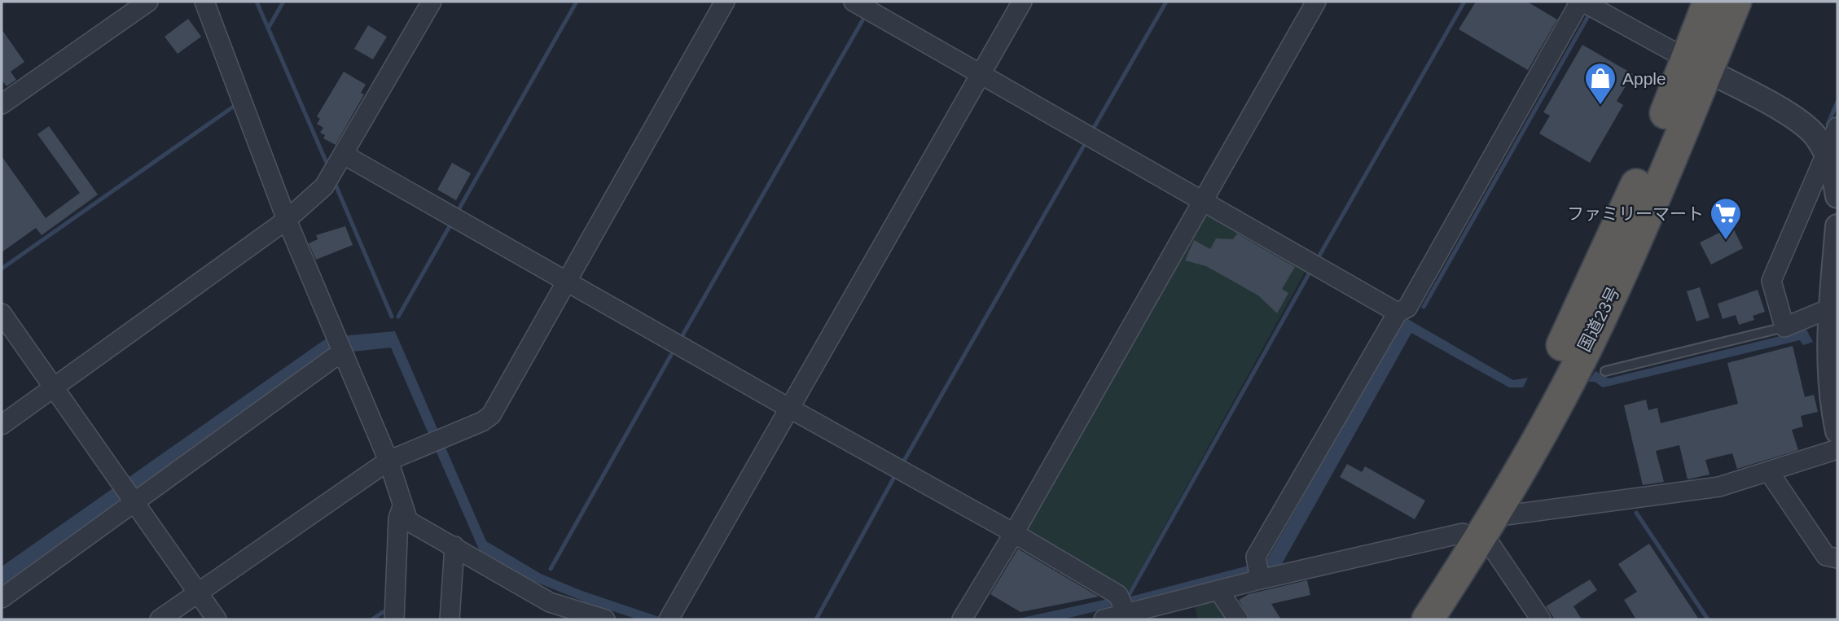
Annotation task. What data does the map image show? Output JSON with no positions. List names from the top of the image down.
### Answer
{
  "streets": {
    "highway": ["国道23号"]
  },
  "places": {
    "shop": ["Apple"],
    "supermarket": ["ファミリーマート"]
  }
}
